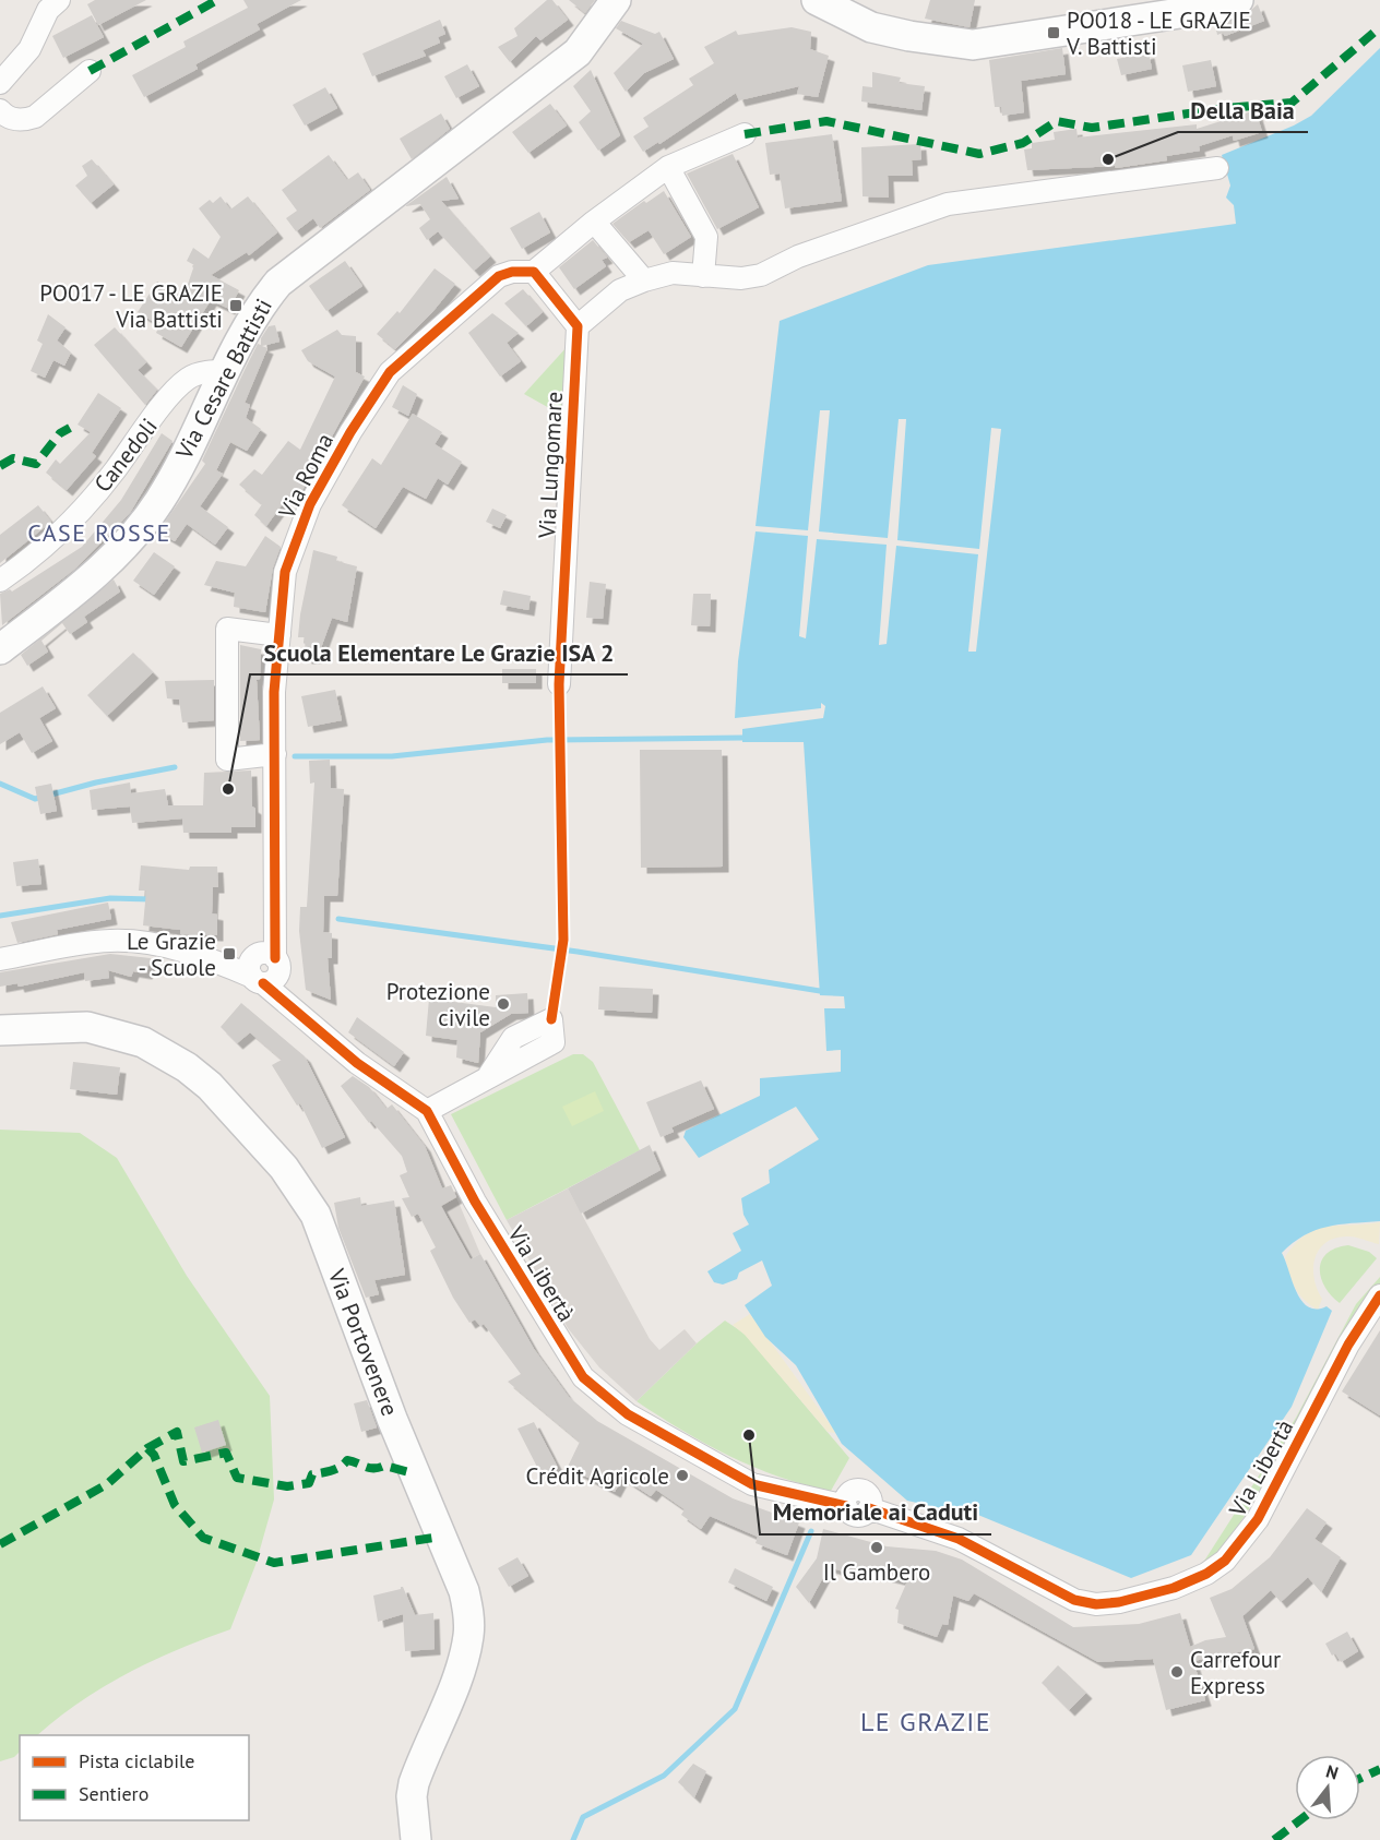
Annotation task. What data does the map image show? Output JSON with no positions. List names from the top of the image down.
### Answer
{
  "streets": {
    "main road": ["Via Cesare Battisti", "Via Portovenere"],
    "street": [
      "Canedoli",
      "Via Lungomare",
      "Via Roma",
      "Via Libertà"
    ]
  },
  "crossings": [
    ["Via Cesare Battisti", "Canedoli"],
    ["Via Roma", "Via Libertà"]
  ],
  "districts": ["CASE ROSSE", "LE GRAZIE"],
  "places": {
    "transit": ["PO018 - LE GRAZIE V. Battisti", "PO017 - LE GRAZIE Via Battisti", "Le Grazie - Scuole"],
    "other": [
      "Della Baia",
      "Scuola Elementare Le Grazie ISA 2",
      "Protezione civile",
      "Memoriale ai Caduti",
      "Crédit Agricole",
      "Il Gambero",
      "Carrefour Express"
    ]
  },
  "legend": ["Pista ciclabile", "Sentiero"],
  "north": "top"
}
